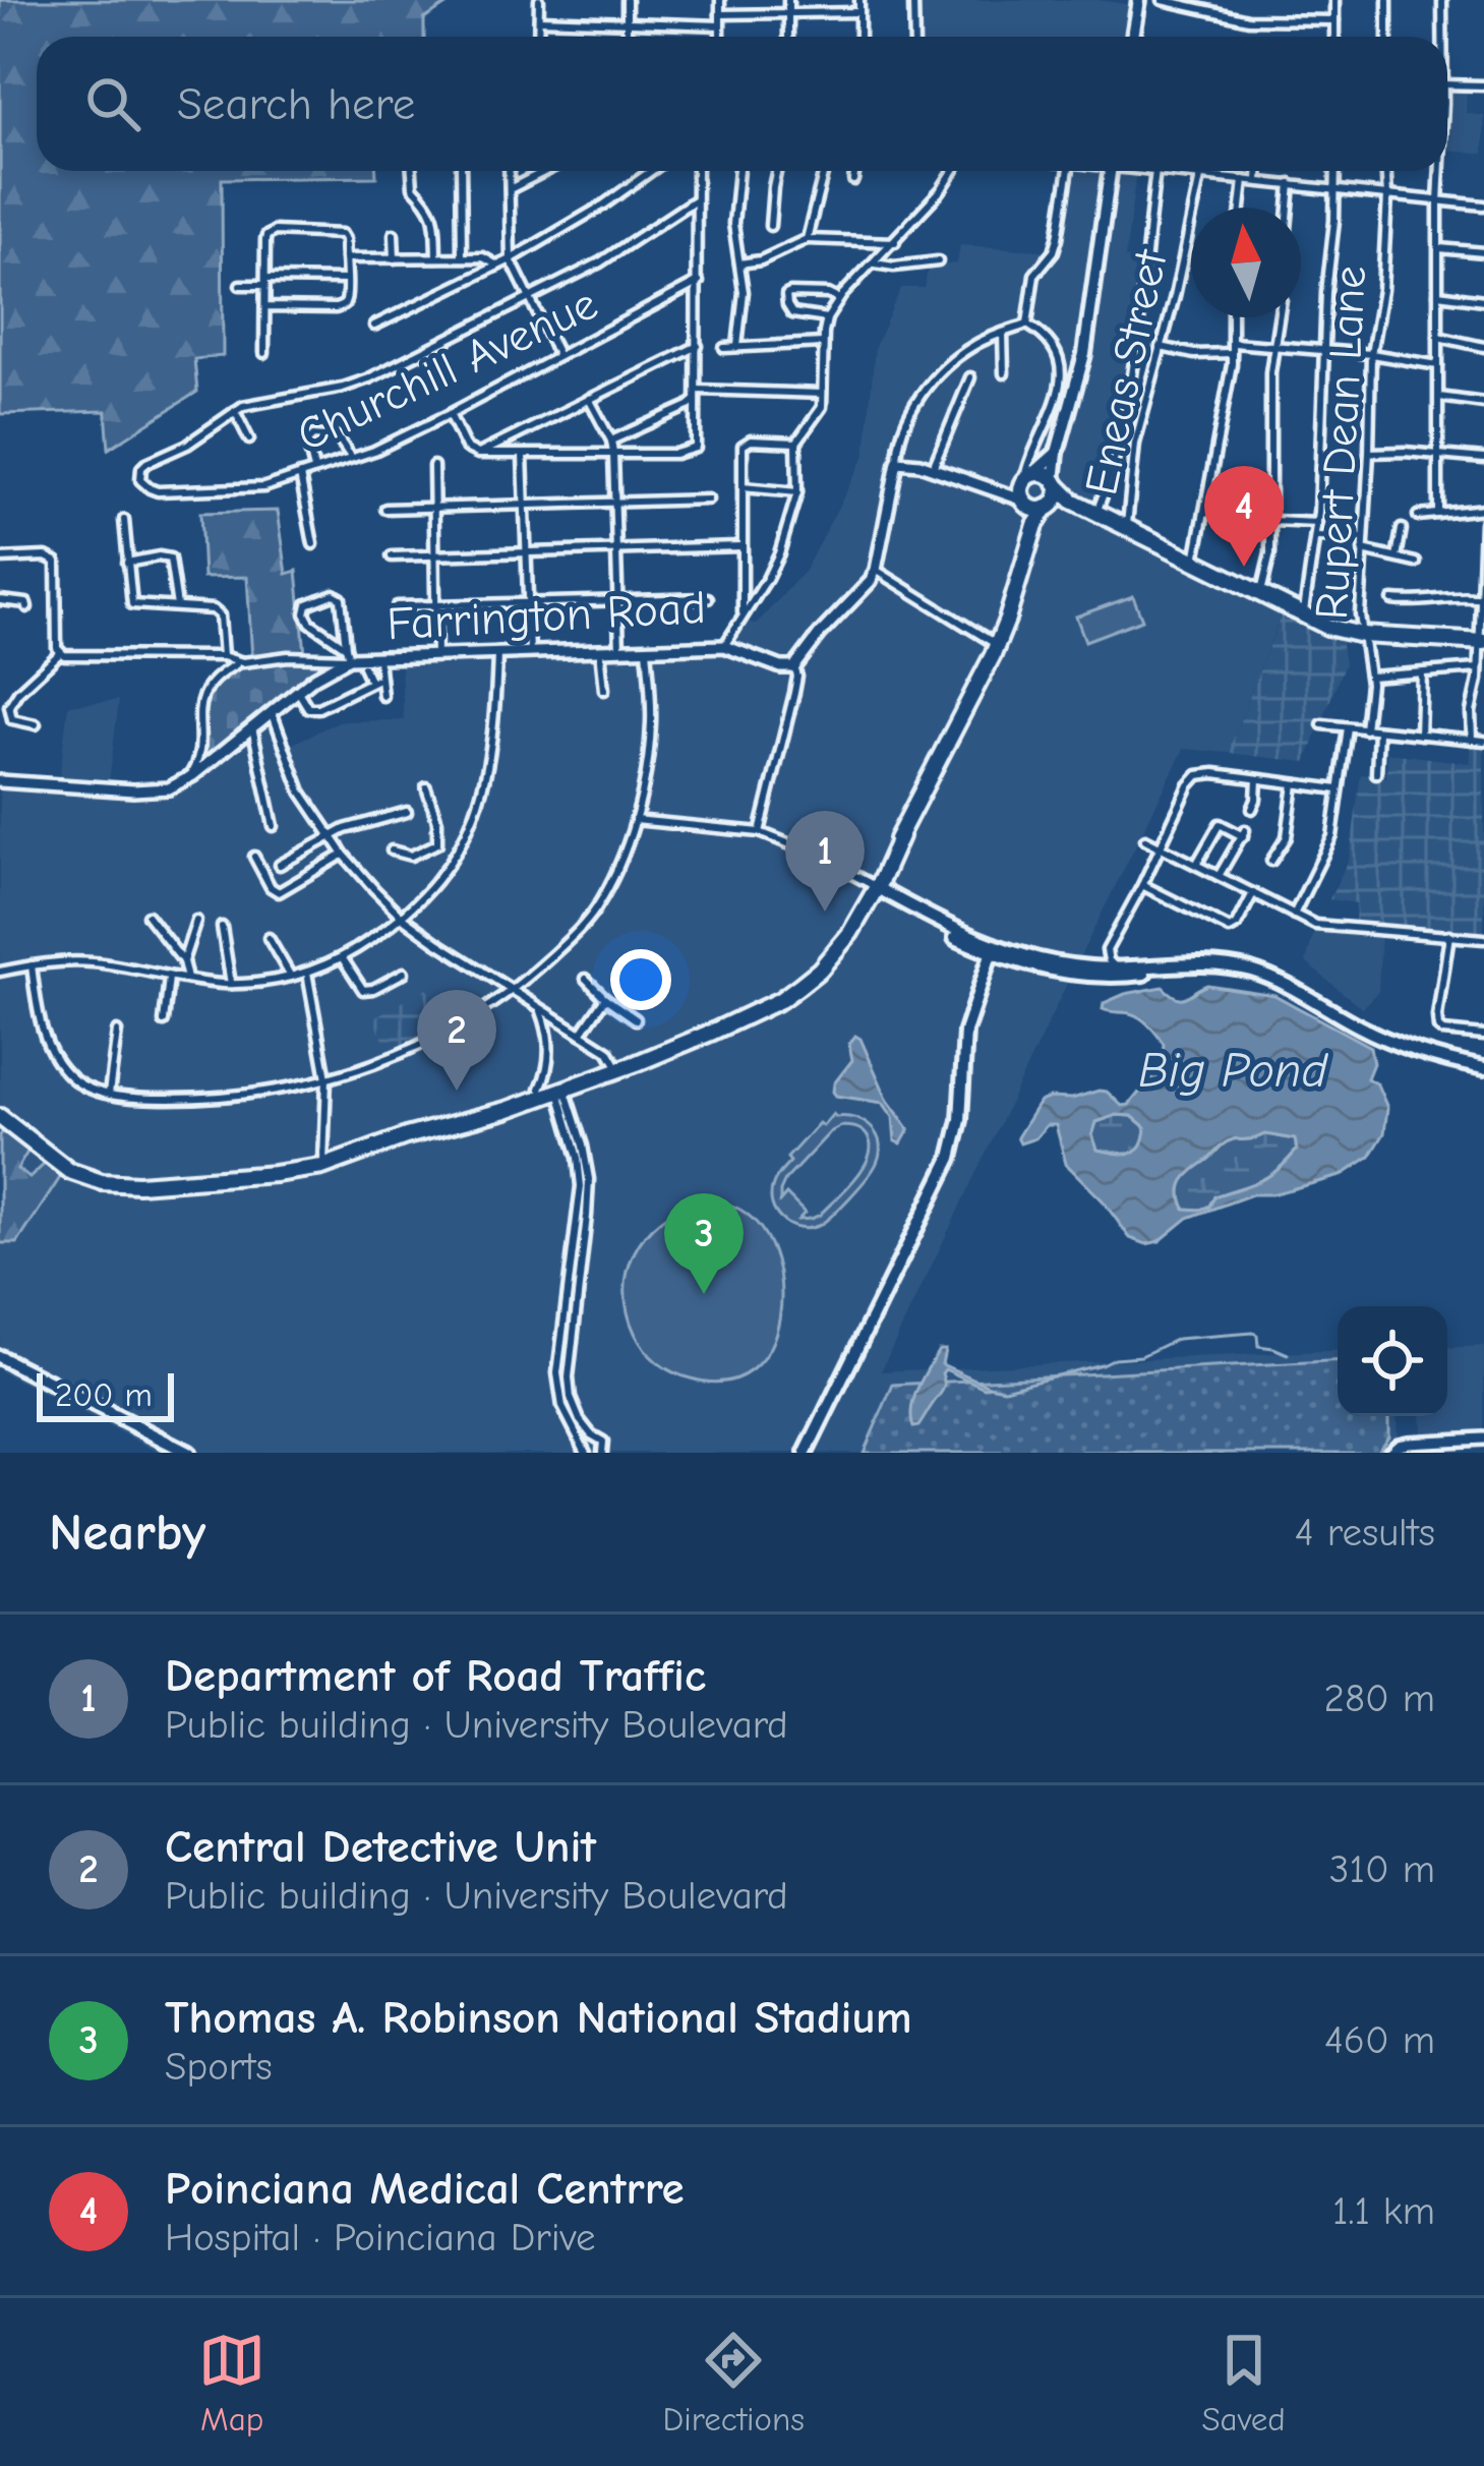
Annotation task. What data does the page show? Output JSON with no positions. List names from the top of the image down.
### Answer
{
  "streets": {
    "street": [
      "Churchill Avenue",
      "Eneas Street",
      "Rupert Dean Lane",
      "Farrington Road"
    ]
  },
  "water": ["Big Pond"],
  "scale_bar": "200 m",
  "north": "top",
  "page": {
    "search": "Search here",
    "pins": [
      "4",
      "1",
      "2",
      "3"
    ],
    "scale": "200 m",
    "heading": ["Nearby", "4 results"],
    "list": [
      {
        "mark": "1",
        "name": "Department of Road Traffic",
        "note": "Public building · University Boulevard",
        "value": "280 m"
      },
      {
        "mark": "2",
        "name": "Central Detective Unit",
        "note": "Public building · University Boulevard",
        "value": "310 m"
      },
      {
        "mark": "3",
        "name": "Thomas A. Robinson National Stadium",
        "note": "Sports",
        "value": "460 m"
      },
      {
        "mark": "4",
        "name": "Poinciana Medical Centrre",
        "note": "Hospital · Poinciana Drive",
        "value": "1.1 km"
      }
    ],
    "nav": ["Map", "Directions", "Saved"]
  }
}
